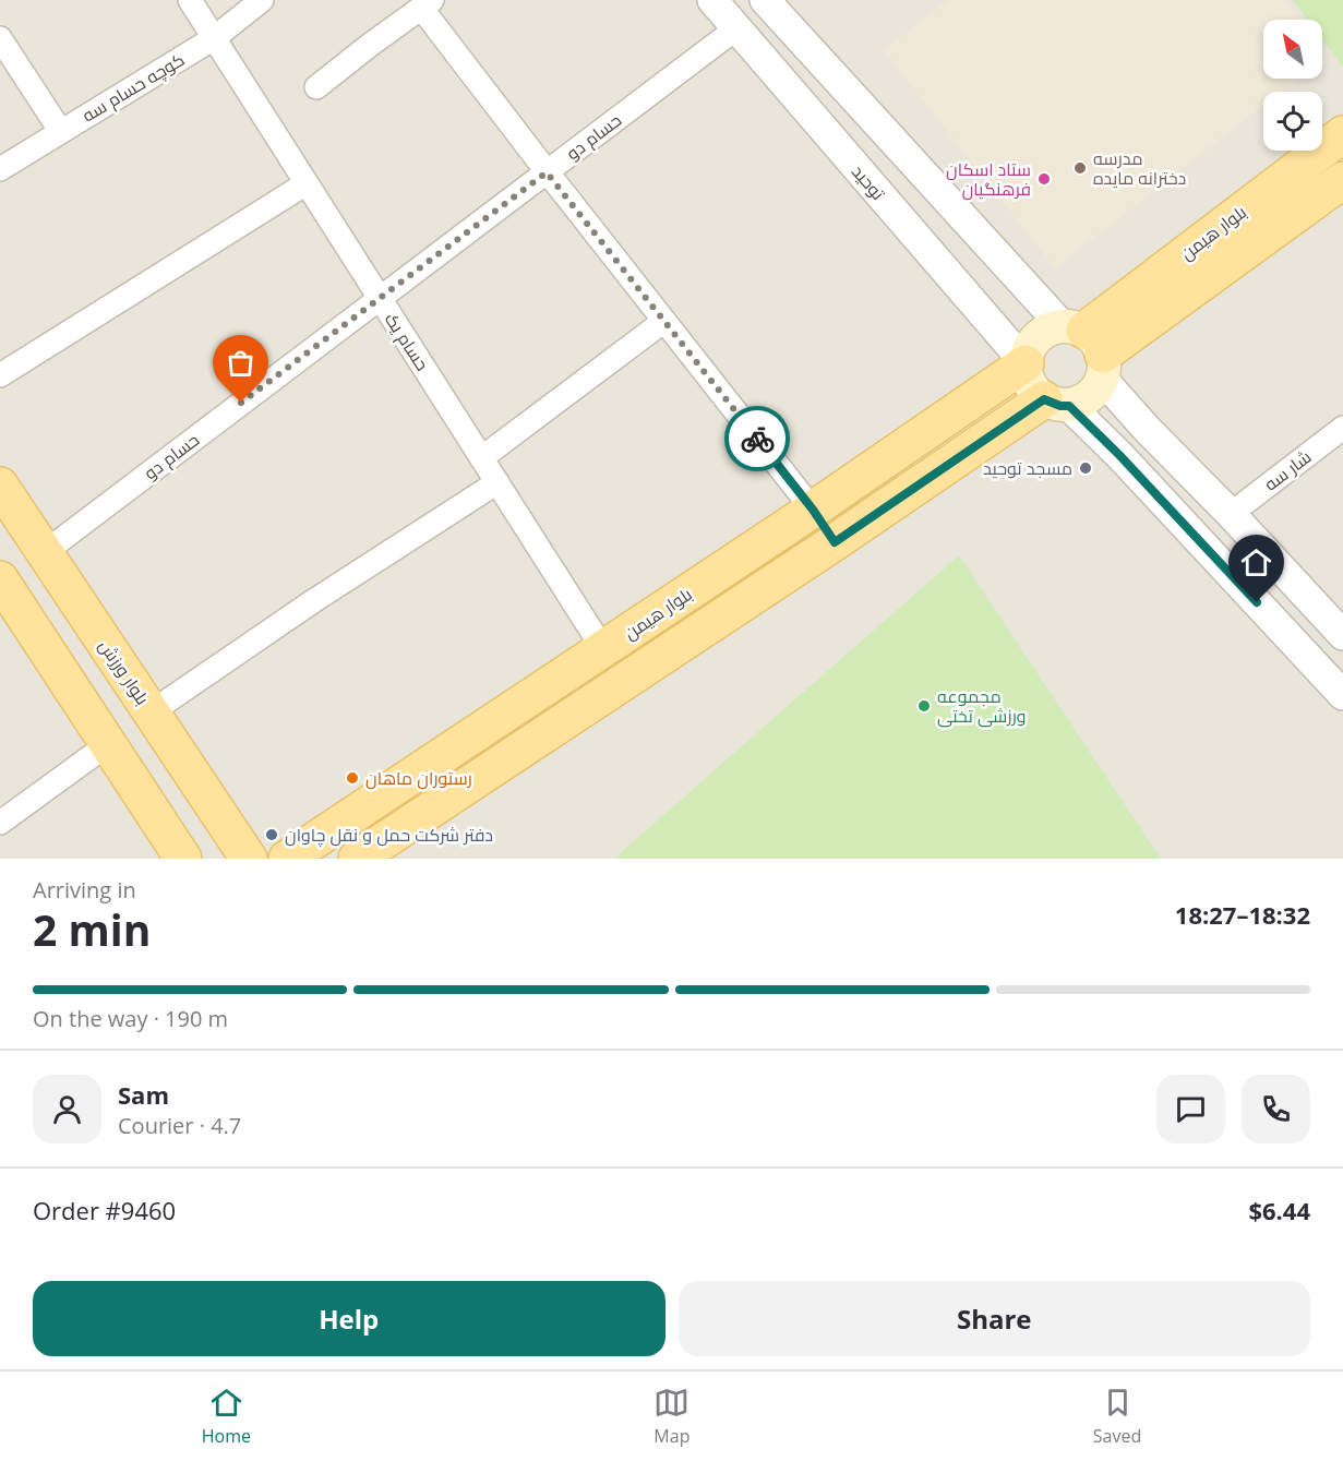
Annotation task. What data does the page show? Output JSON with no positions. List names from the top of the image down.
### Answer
{
  "streets": {
    "main road": ["بلوار هیمن", "بلوار ورزش"],
    "street": [
      "کوچه حسام سه",
      "حسام دو",
      "توحید",
      "حسام یک",
      "شار سه"
    ]
  },
  "crossings": [
    ["کوچه حسام سه", "حسام یک"],
    ["حسام دو", "توحید"],
    ["حسام دو", "حسام یک"],
    ["حسام دو", "بلوار ورزش"],
    ["توحید", "بلوار هیمن"],
    ["بلوار هیمن", "حسام یک"]
  ],
  "places": [
    "مدرسه دخترانه مایده",
    "ستاد اسکان فرهنگیان",
    "مسجد توحید",
    "مجموعه ورزشی تختی",
    "رستوران ماهان",
    "دفتر شرکت حمل و نقل چاوان"
  ],
  "north": "top left",
  "page": {
    "heading": ["2 min", "Arriving in", "18:27–18:32"],
    "panel": [
      "Sam",
      "Courier · 4.7",
      "Order #9460",
      "$6.44"
    ],
    "bar": "On the way · 190 m",
    "buttons": ["Help", "Share"],
    "tabs": ["Home", "Map", "Saved"]
  }
}
